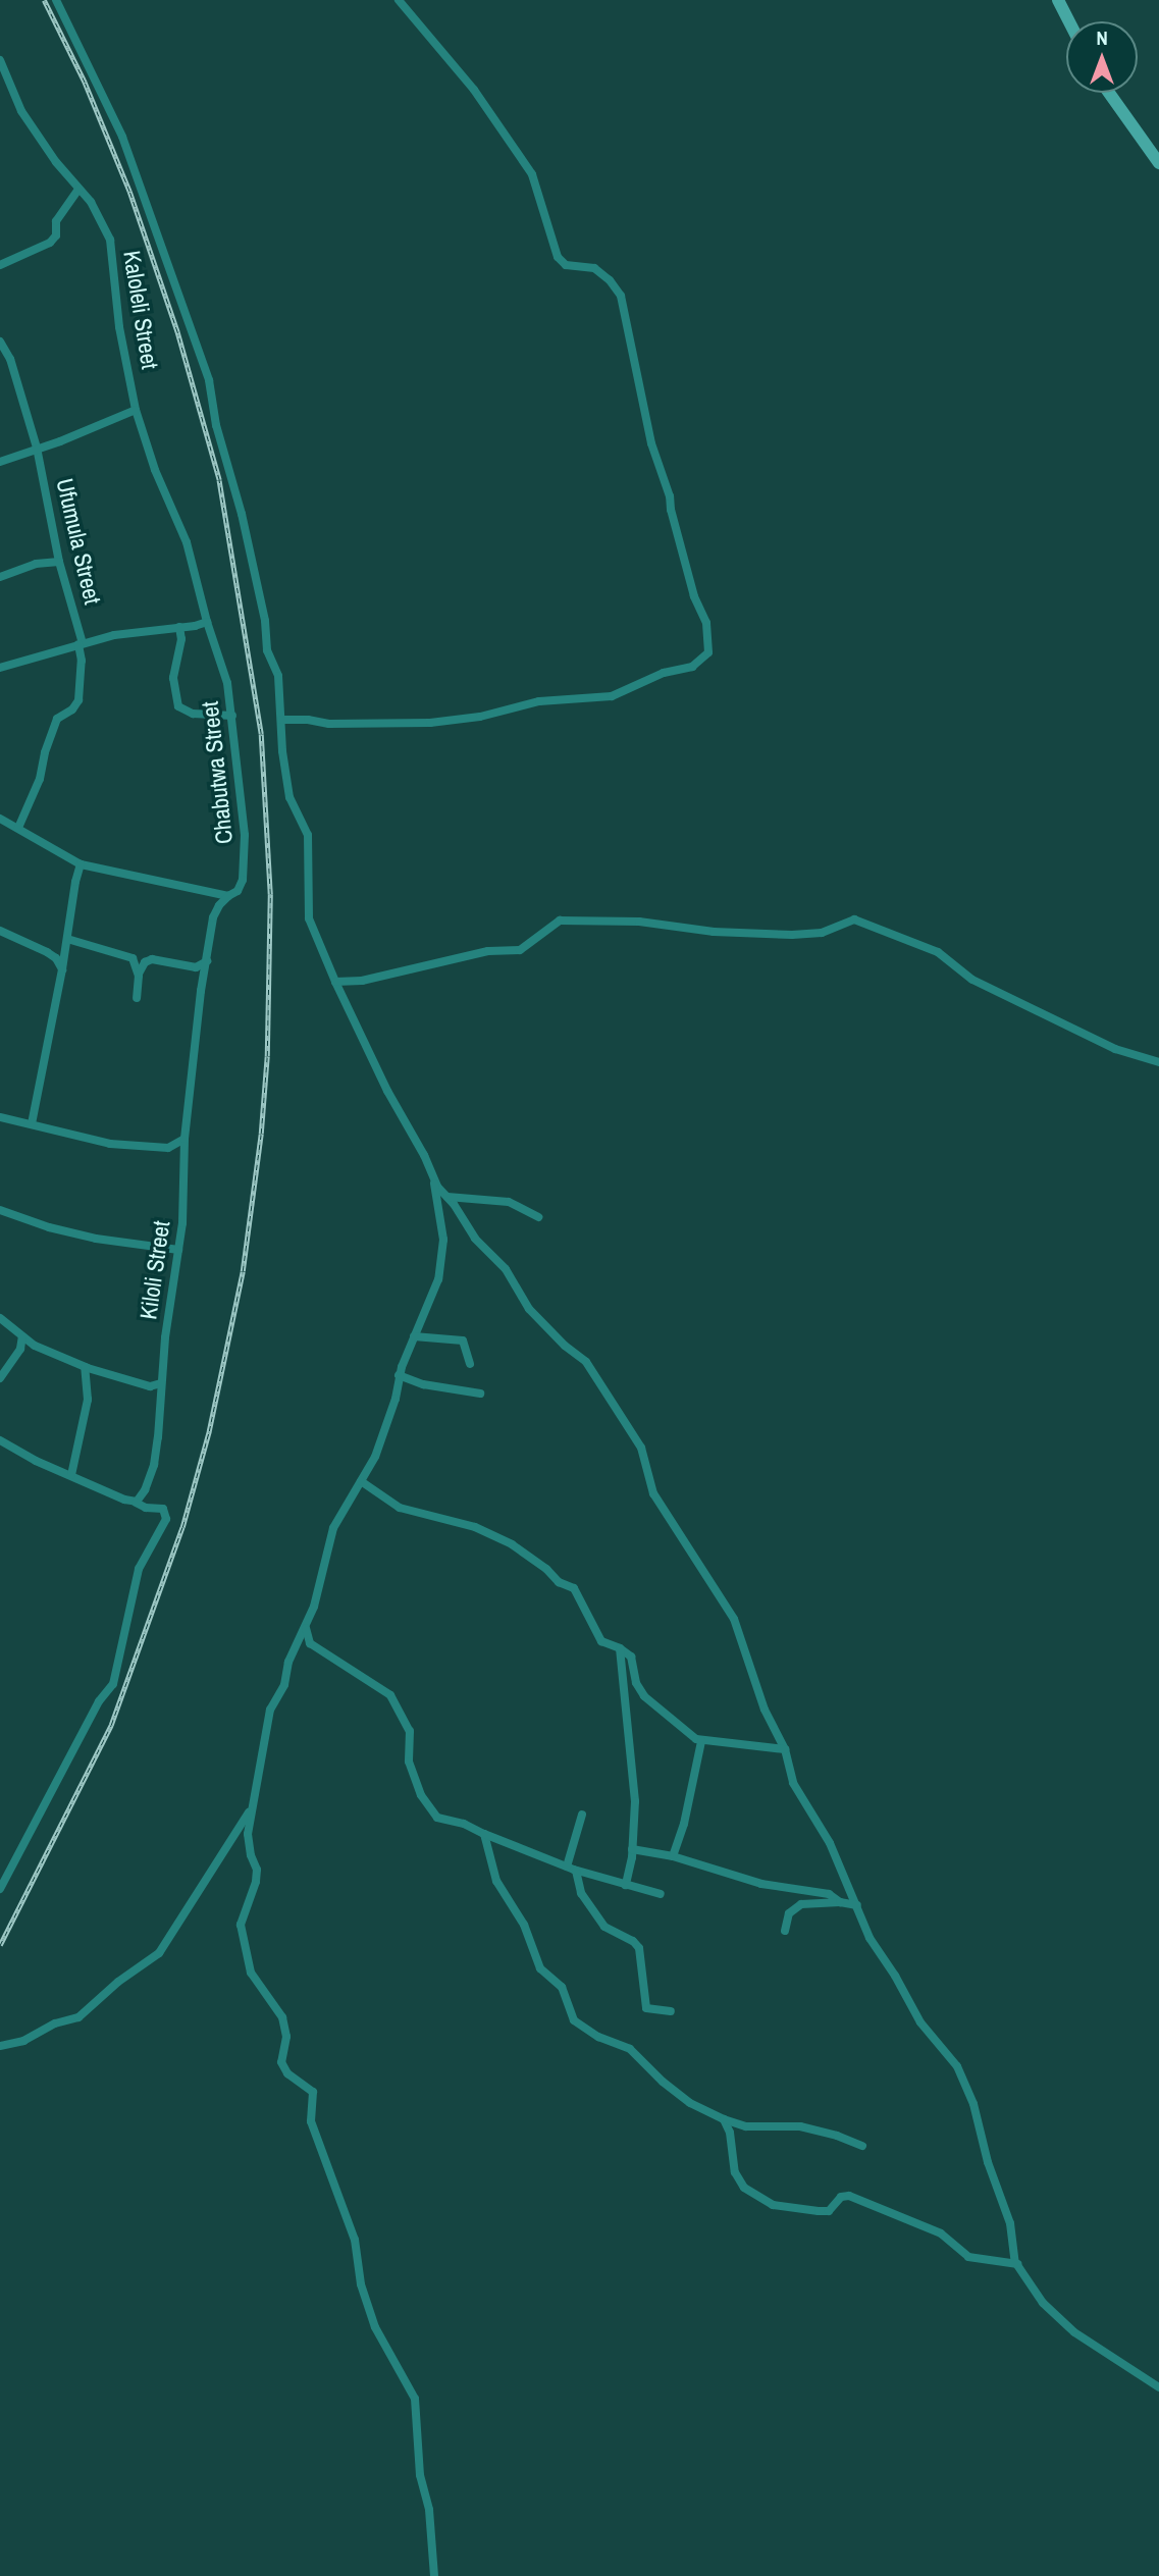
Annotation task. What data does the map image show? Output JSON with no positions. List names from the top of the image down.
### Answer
{
  "streets": {
    "street": [
      "Kaloleli Street",
      "Ufumula Street",
      "Chabutwa Street",
      "Kiloli Street"
    ]
  },
  "crossings": [
    ["Kaloleli Street", "Chabutwa Street"],
    ["Chabutwa Street", "Kiloli Street"]
  ],
  "north": "top"
}
